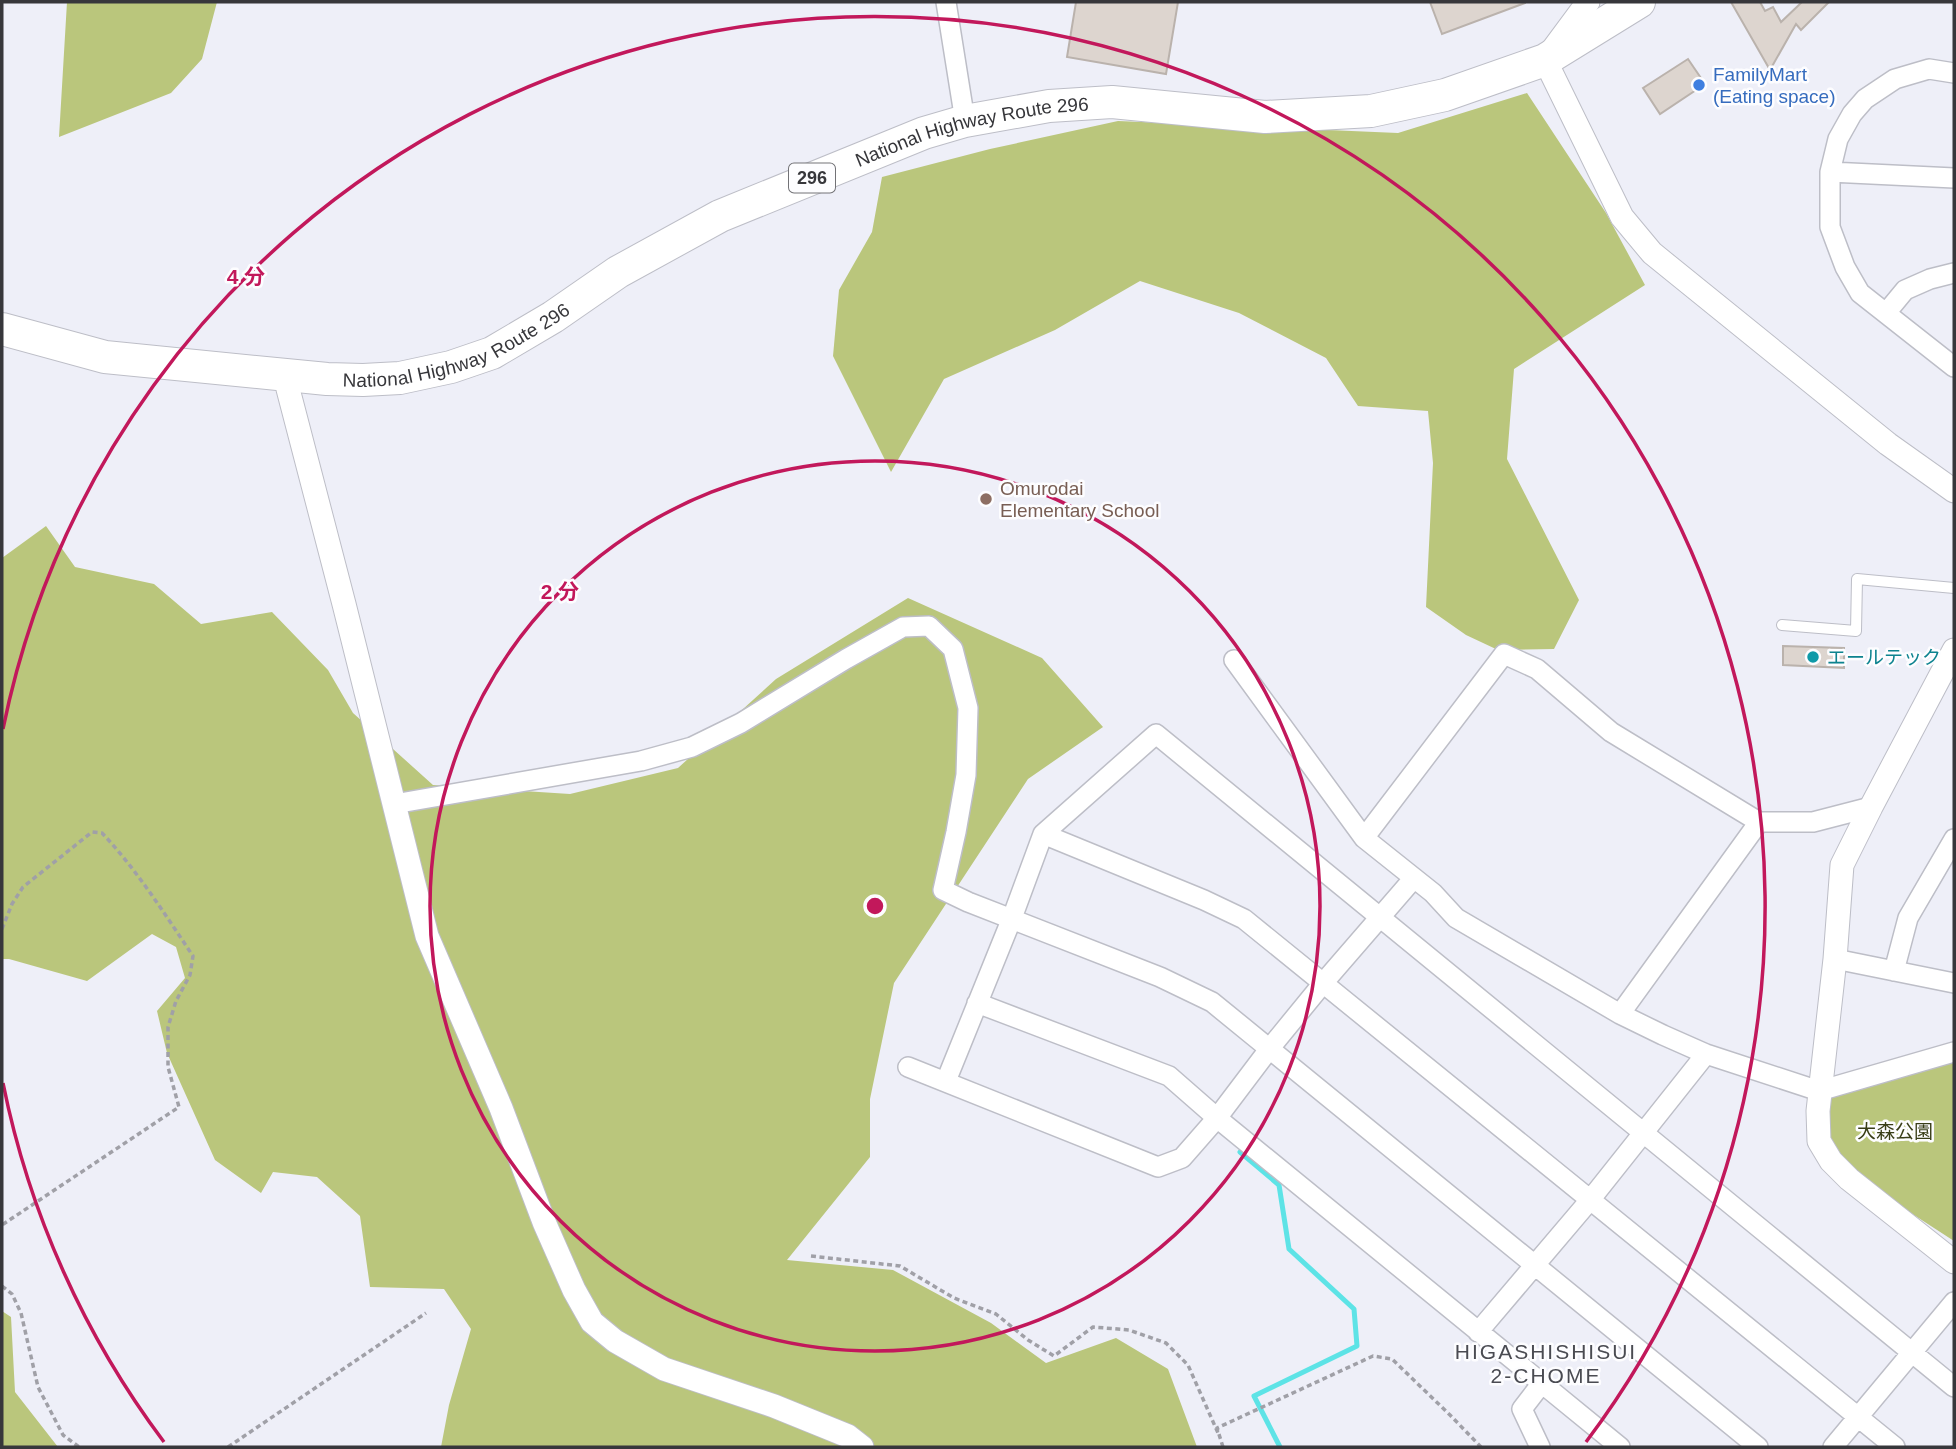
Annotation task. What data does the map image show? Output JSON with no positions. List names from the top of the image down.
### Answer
{
  "streets": {
    "highway": ["National Highway Route 296", "296"]
  },
  "districts": ["HIGASHISHISUI 2-CHOME"],
  "parks": ["大森公園"],
  "places": ["FamilyMart (Eating space)", "Omurodai Elementary School", "エールテック"],
  "rings": ["4 分", "2 分"]
}
